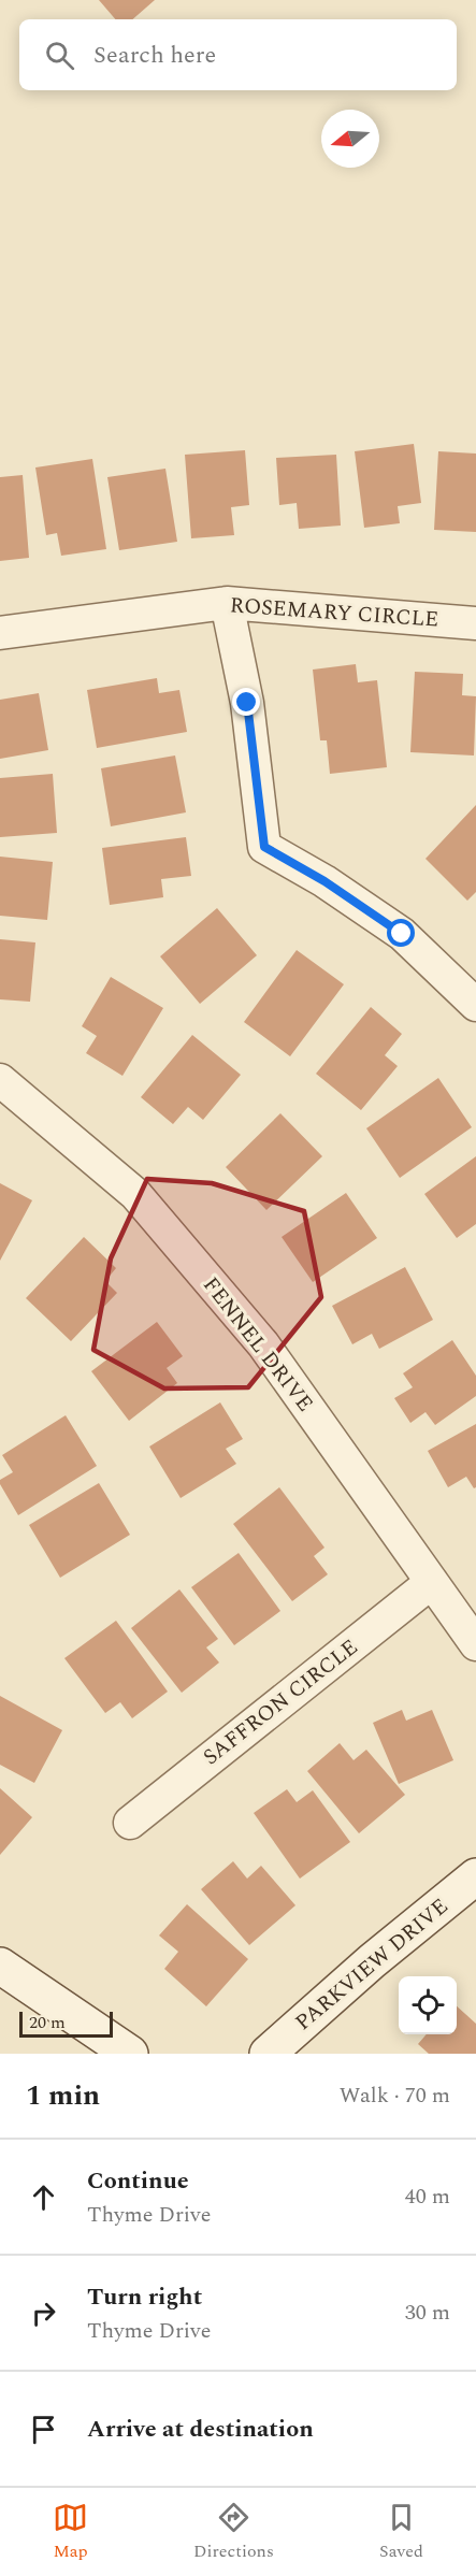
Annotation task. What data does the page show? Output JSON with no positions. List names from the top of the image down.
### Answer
{
  "streets": {
    "street": [
      "ROSEMARY CIRCLE",
      "FENNEL DRIVE",
      "SAFFRON CIRCLE",
      "PARKVIEW DRIVE"
    ]
  },
  "crossings": [
    ["FENNEL DRIVE", "SAFFRON CIRCLE"]
  ],
  "scale_bar": "20 m",
  "north": "left",
  "page": {
    "search": "Search here",
    "scale": "20 m",
    "heading": ["1 min", "Walk · 70 m"],
    "list": [
      ["Continue", "Thyme Drive", "40 m"],
      ["Turn right", "Thyme Drive", "30 m"],
      "Arrive at destination"
    ],
    "nav": ["Map", "Directions", "Saved"]
  }
}
